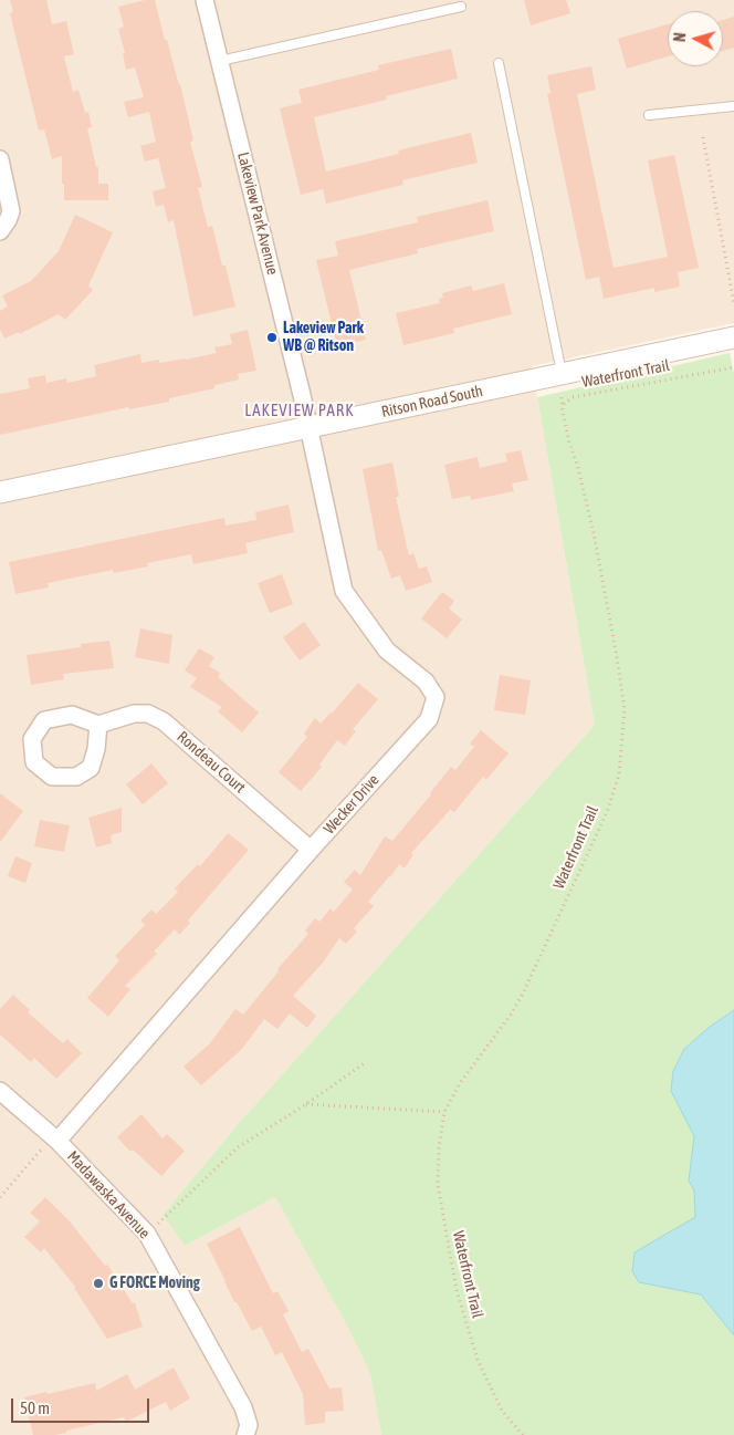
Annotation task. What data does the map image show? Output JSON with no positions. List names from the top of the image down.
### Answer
{
  "streets": {
    "street": [
      "Lakeview Park Avenue",
      "Ritson Road South",
      "Rondeau Court",
      "Wecker Drive",
      "Madawaska Avenue"
    ],
    "path": ["Waterfront Trail"]
  },
  "crossings": [
    ["Lakeview Park Avenue", "Ritson Road South"],
    ["Lakeview Park Avenue", "Wecker Drive"],
    ["Ritson Road South", "Wecker Drive"],
    ["Rondeau Court", "Wecker Drive"],
    ["Wecker Drive", "Madawaska Avenue"]
  ],
  "districts": ["LAKEVIEW PARK"],
  "places": ["Lakeview Park WB @ Ritson", "G FORCE Moving"],
  "scale_bar": "50 m",
  "north": "left"
}
